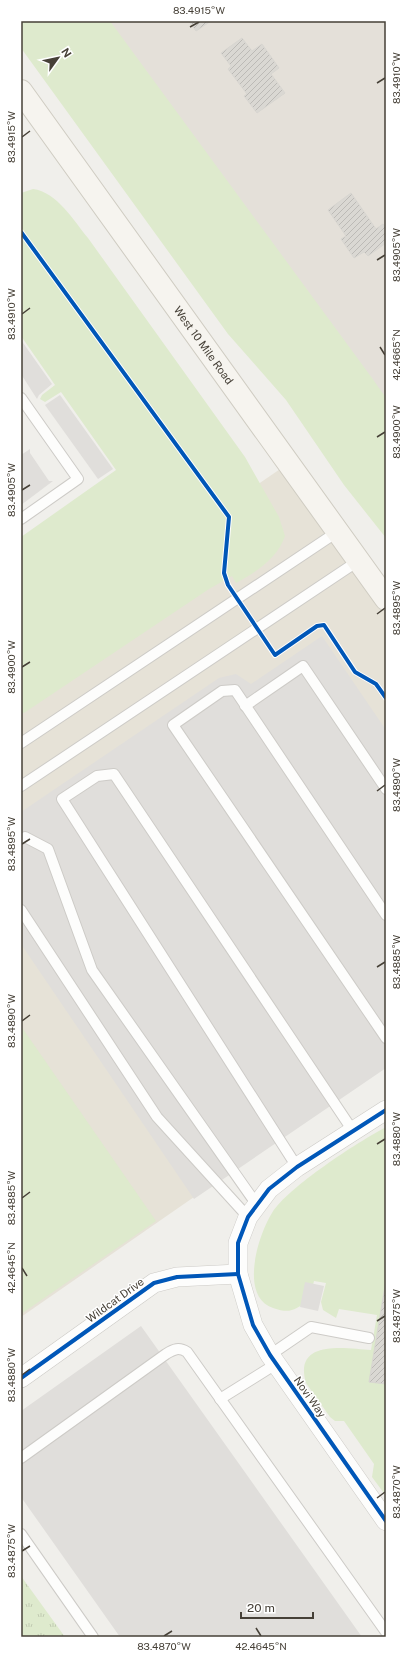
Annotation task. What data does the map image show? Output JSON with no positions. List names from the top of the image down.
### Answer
{
  "streets": {
    "main road": ["West 10 Mile Road"],
    "street": ["Wildcat Drive", "Novi Way"]
  },
  "crossings": [
    ["Wildcat Drive", "Novi Way"]
  ],
  "scale_bar": "20 m",
  "north": "top right",
  "coordinates": [
    "83.4915°W",
    "83.4910°W",
    "83.4905°W",
    "42.4665°N",
    "83.4900°W",
    "83.4895°W",
    "83.4890°W",
    "83.4885°W",
    "83.4880°W",
    "42.4645°N",
    "83.4875°W",
    "83.4870°W"
  ]
}
